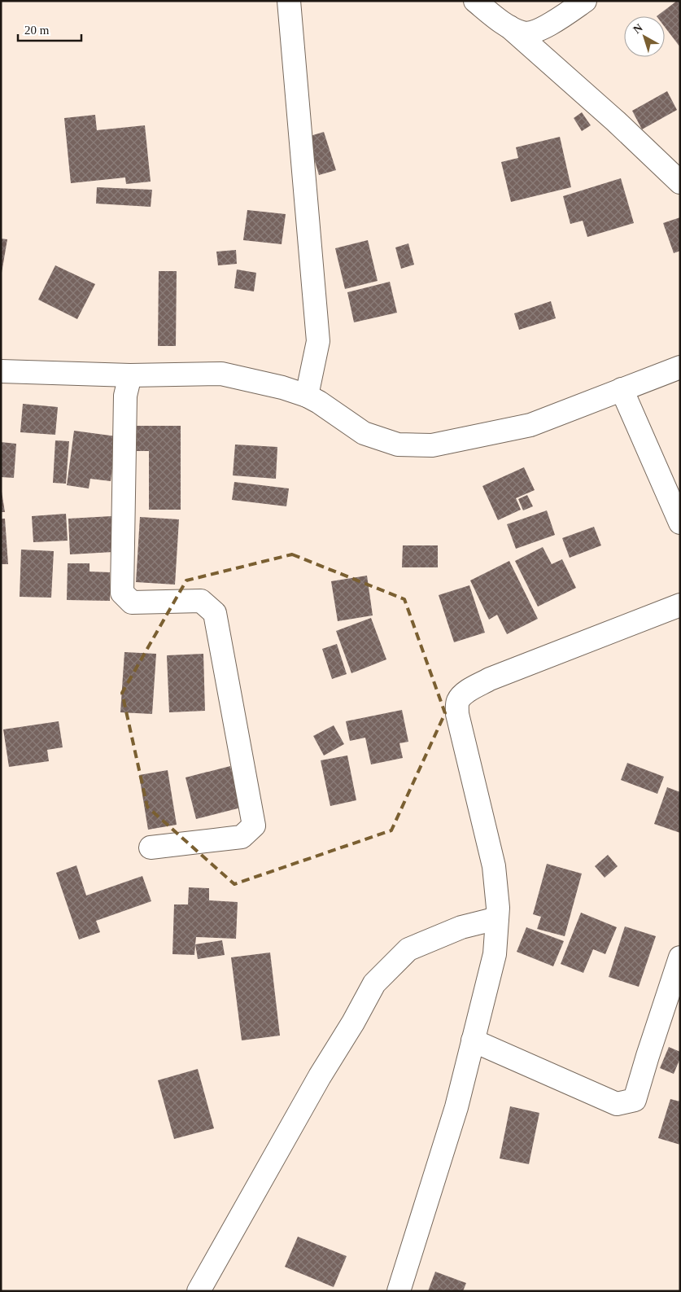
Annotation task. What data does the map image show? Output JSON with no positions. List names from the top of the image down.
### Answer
{
  "scale_bar": "20 m",
  "north": "top left"
}
